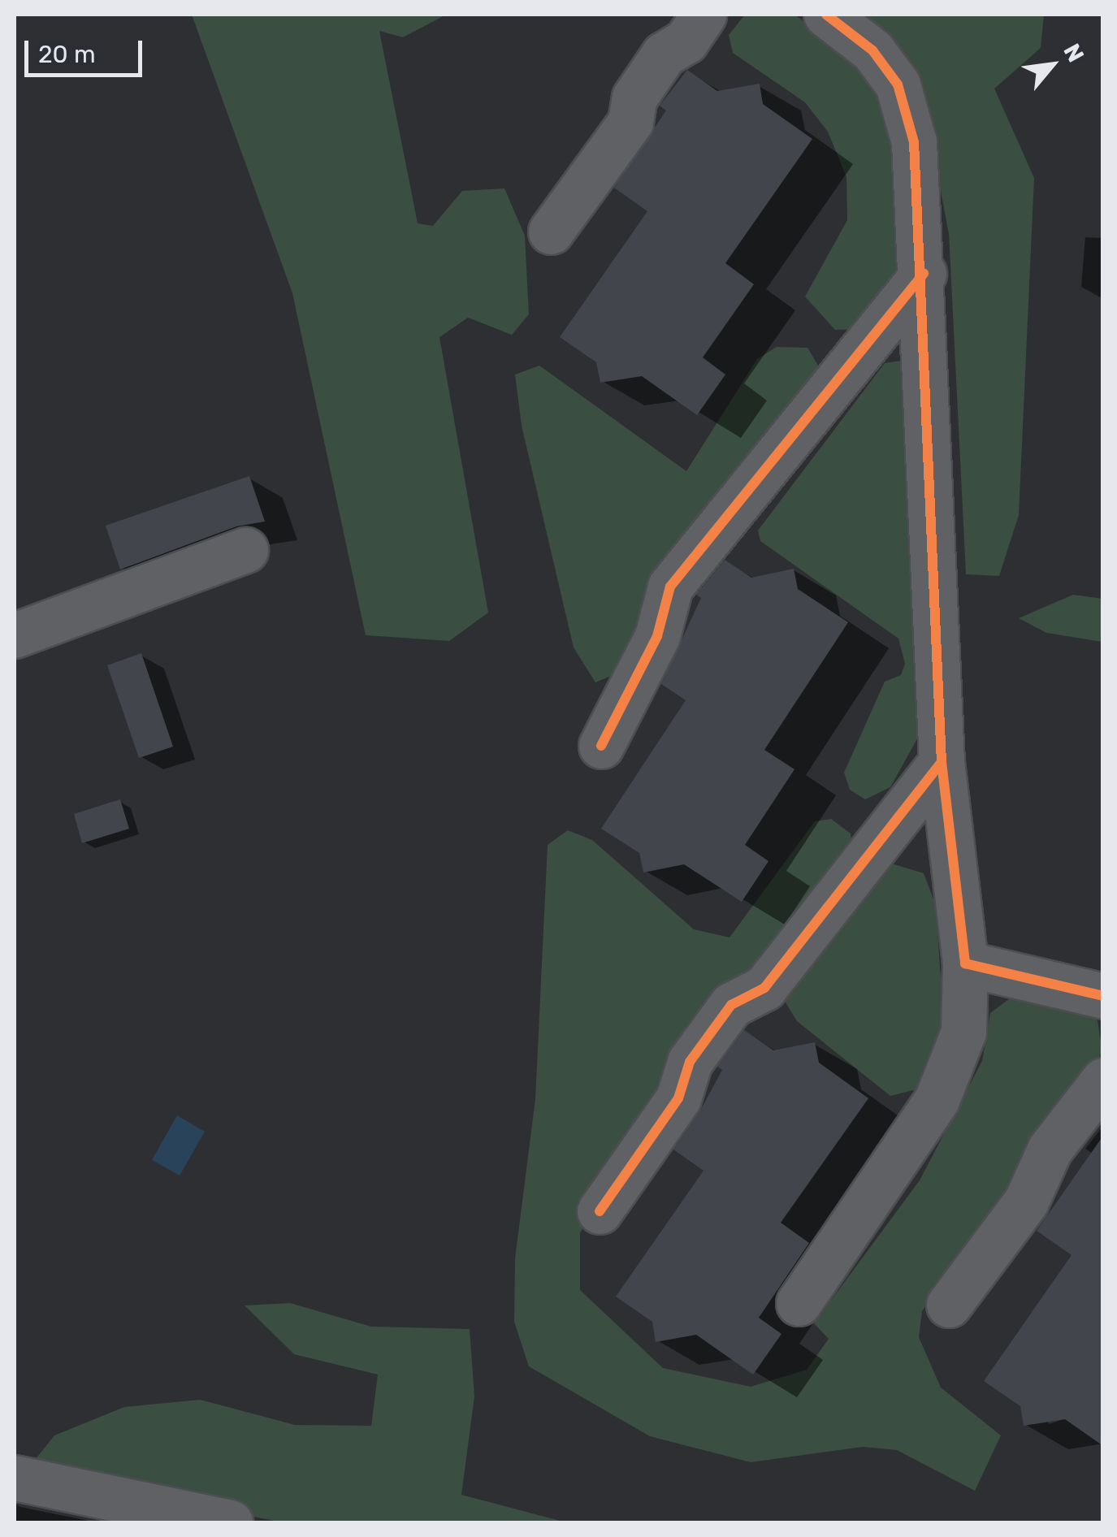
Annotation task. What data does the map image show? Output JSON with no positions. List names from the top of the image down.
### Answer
{
  "scale_bar": "20 m",
  "north": "top right"
}
